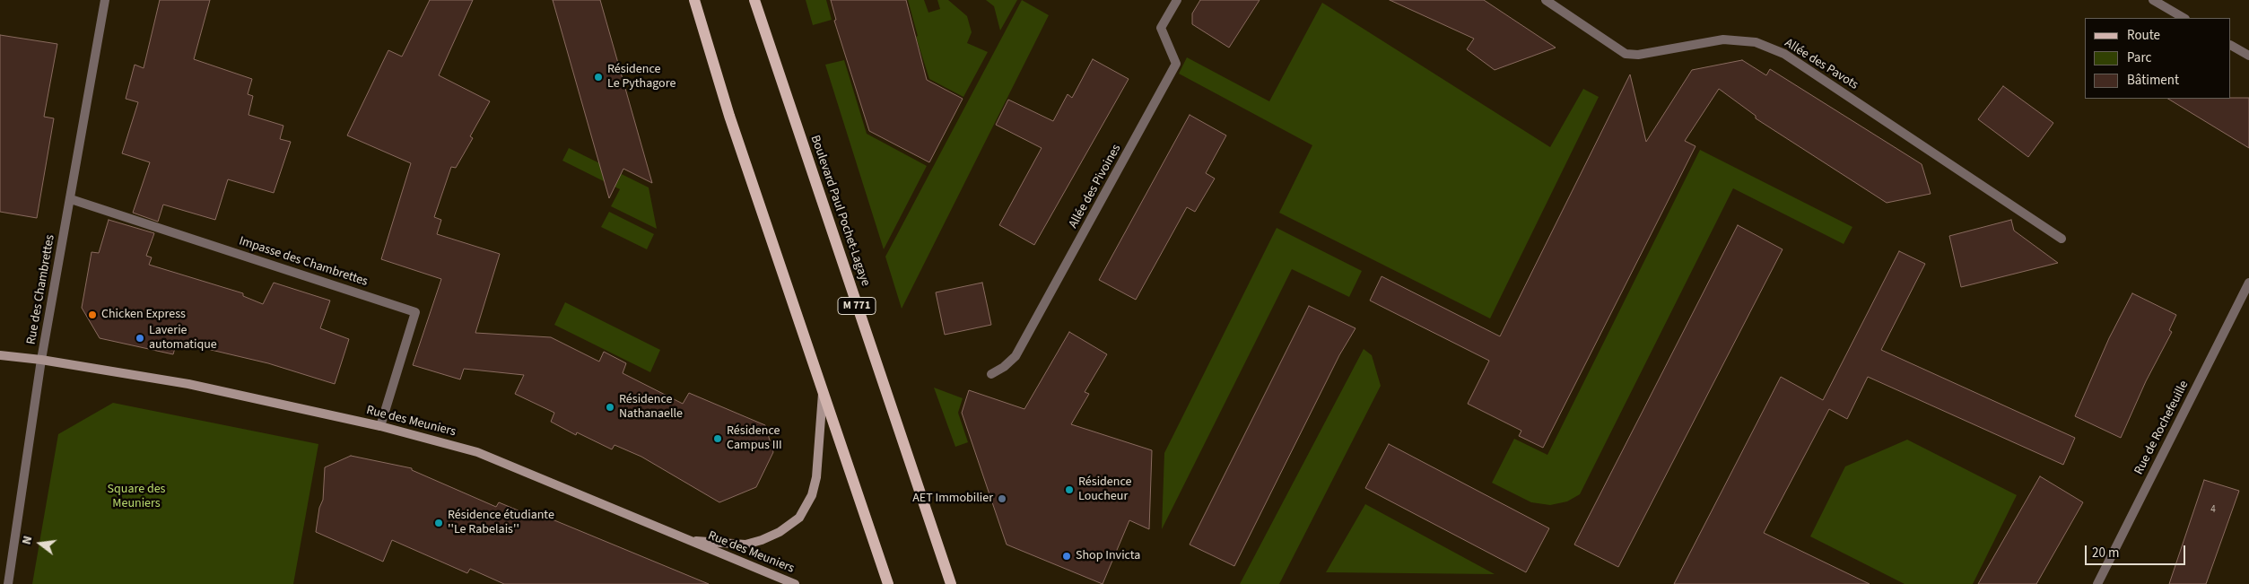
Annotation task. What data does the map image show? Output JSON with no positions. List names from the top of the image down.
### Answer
{
  "streets": {
    "main road": ["Boulevard Paul Pochet-Lagaye", "M 771", "Rue des Meuniers"],
    "street": [
      "Allée des Pavots",
      "Allée des Pivoines",
      "Impasse des Chambrettes",
      "Rue des Chambrettes",
      "Rue de Rochefeuille"
    ]
  },
  "crossings": [
    ["Impasse des Chambrettes", "Rue des Chambrettes"],
    ["Impasse des Chambrettes", "Rue des Meuniers"],
    ["Rue des Chambrettes", "Rue des Meuniers"]
  ],
  "parks": ["Square des Meuniers"],
  "places": [
    "Résidence Le Pythagore",
    "Chicken Express",
    "Laverie automatique",
    "Résidence Nathanaelle",
    "Résidence Campus III",
    "Résidence Loucheur",
    "AET Immobilier",
    "Résidence étudiante ''Le Rabelais''",
    "Shop Invicta"
  ],
  "house_numbers": ["4"],
  "legend": ["Route", "Parc", "Bâtiment"],
  "scale_bar": "20 m",
  "north": "left"
}
